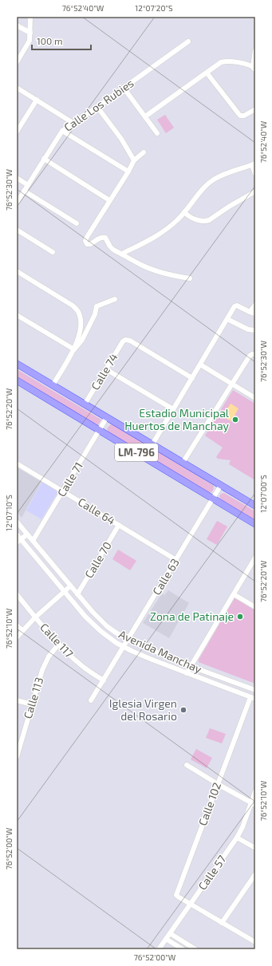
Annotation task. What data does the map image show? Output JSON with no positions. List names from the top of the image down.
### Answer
{
  "streets": {
    "main road": ["LM-796"],
    "street": [
      "Calle Los Rubies",
      "Calle 74",
      "Calle 71",
      "Calle 64",
      "Calle 70",
      "Calle 63",
      "Calle 117",
      "Avenida Manchay",
      "Calle 113",
      "Calle 102",
      "Calle 57"
    ]
  },
  "crossings": [
    ["Calle 74", "LM-796"],
    ["LM-796", "Calle 71"],
    ["LM-796", "Calle 63"],
    ["Calle 71", "Calle 64"],
    ["Calle 71", "Avenida Manchay"],
    ["Calle 64", "Calle 70"],
    ["Calle 64", "Calle 63"],
    ["Calle 70", "Avenida Manchay"],
    ["Calle 63", "Calle 117"],
    ["Calle 63", "Avenida Manchay"],
    ["Calle 117", "Calle 113"],
    ["Avenida Manchay", "Calle 102"],
    ["Calle 102", "Calle 57"]
  ],
  "places": ["Estadio Municipal Huertos de Manchay", "Zona de Patinaje", "Iglesia Virgen del Rosario"],
  "scale_bar": "100 m",
  "coordinates": [
    "76°52'40\"W",
    "12°07'20\"S",
    "76°52'30\"W",
    "76°52'20\"W",
    "12°07'00\"S",
    "12°07'10\"S",
    "76°52'10\"W",
    "76°52'00\"W"
  ]
}
